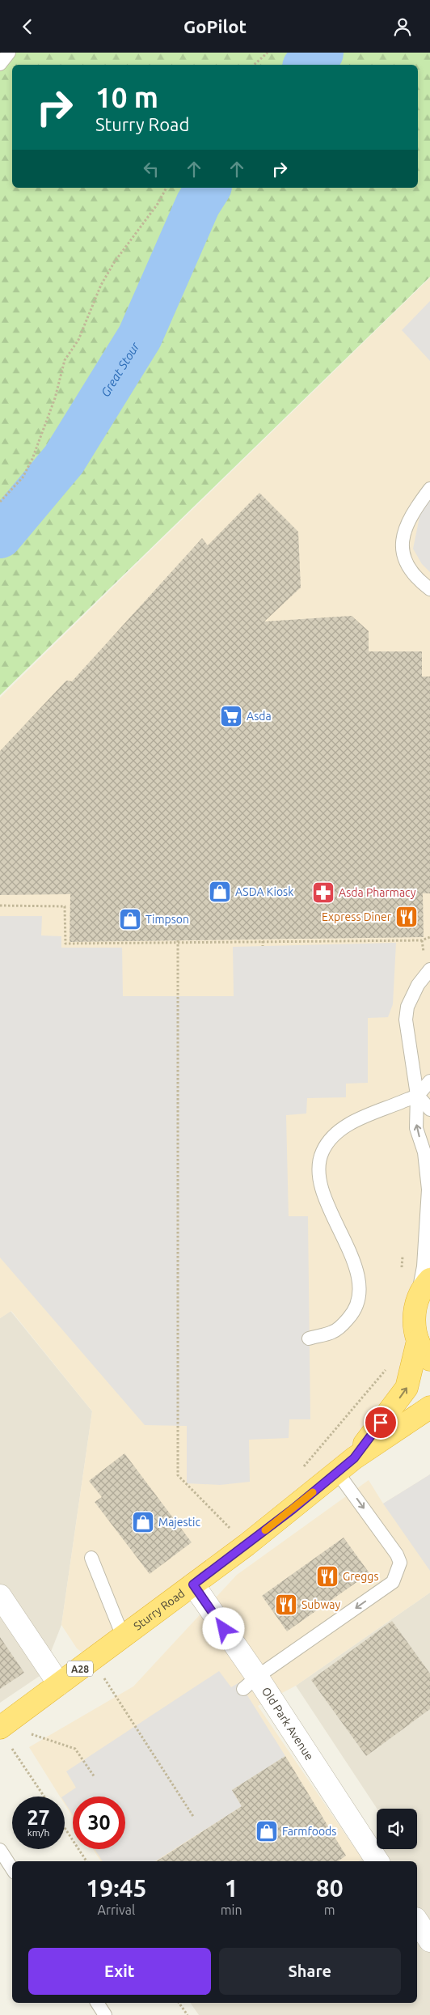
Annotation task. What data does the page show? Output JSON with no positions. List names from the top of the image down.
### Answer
{
  "streets": {
    "highway": ["Sturry Road", "A28"],
    "street": ["Old Park Avenue"]
  },
  "crossings": [
    ["Sturry Road", "Old Park Avenue"]
  ],
  "water": ["Great Stour"],
  "places": {
    "supermarket": ["Asda"],
    "shop": [
      "ASDA Kiosk",
      "Timpson",
      "Majestic",
      "Farmfoods"
    ],
    "pharmacy": ["Asda Pharmacy"],
    "restaurant": ["Express Diner", "Greggs", "Subway"]
  },
  "page": {
    "header": "GoPilot",
    "turn": ["10 m", "Sturry Road"],
    "speed": "27 km/h",
    "limit": "30",
    "eta": [
      "19:45",
      "Arrival",
      "1",
      "min",
      "80",
      "m"
    ],
    "buttons": ["Exit", "Share"]
  }
}
